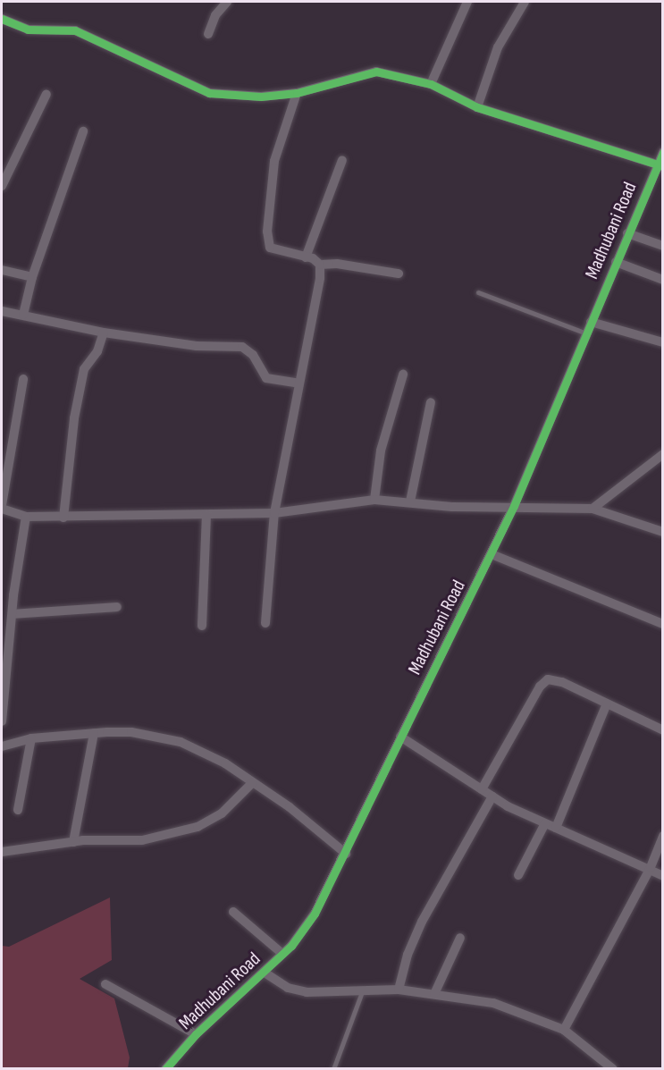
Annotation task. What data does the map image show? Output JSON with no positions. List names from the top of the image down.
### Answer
{
  "streets": {
    "street": ["Madhubani Road"]
  }
}
